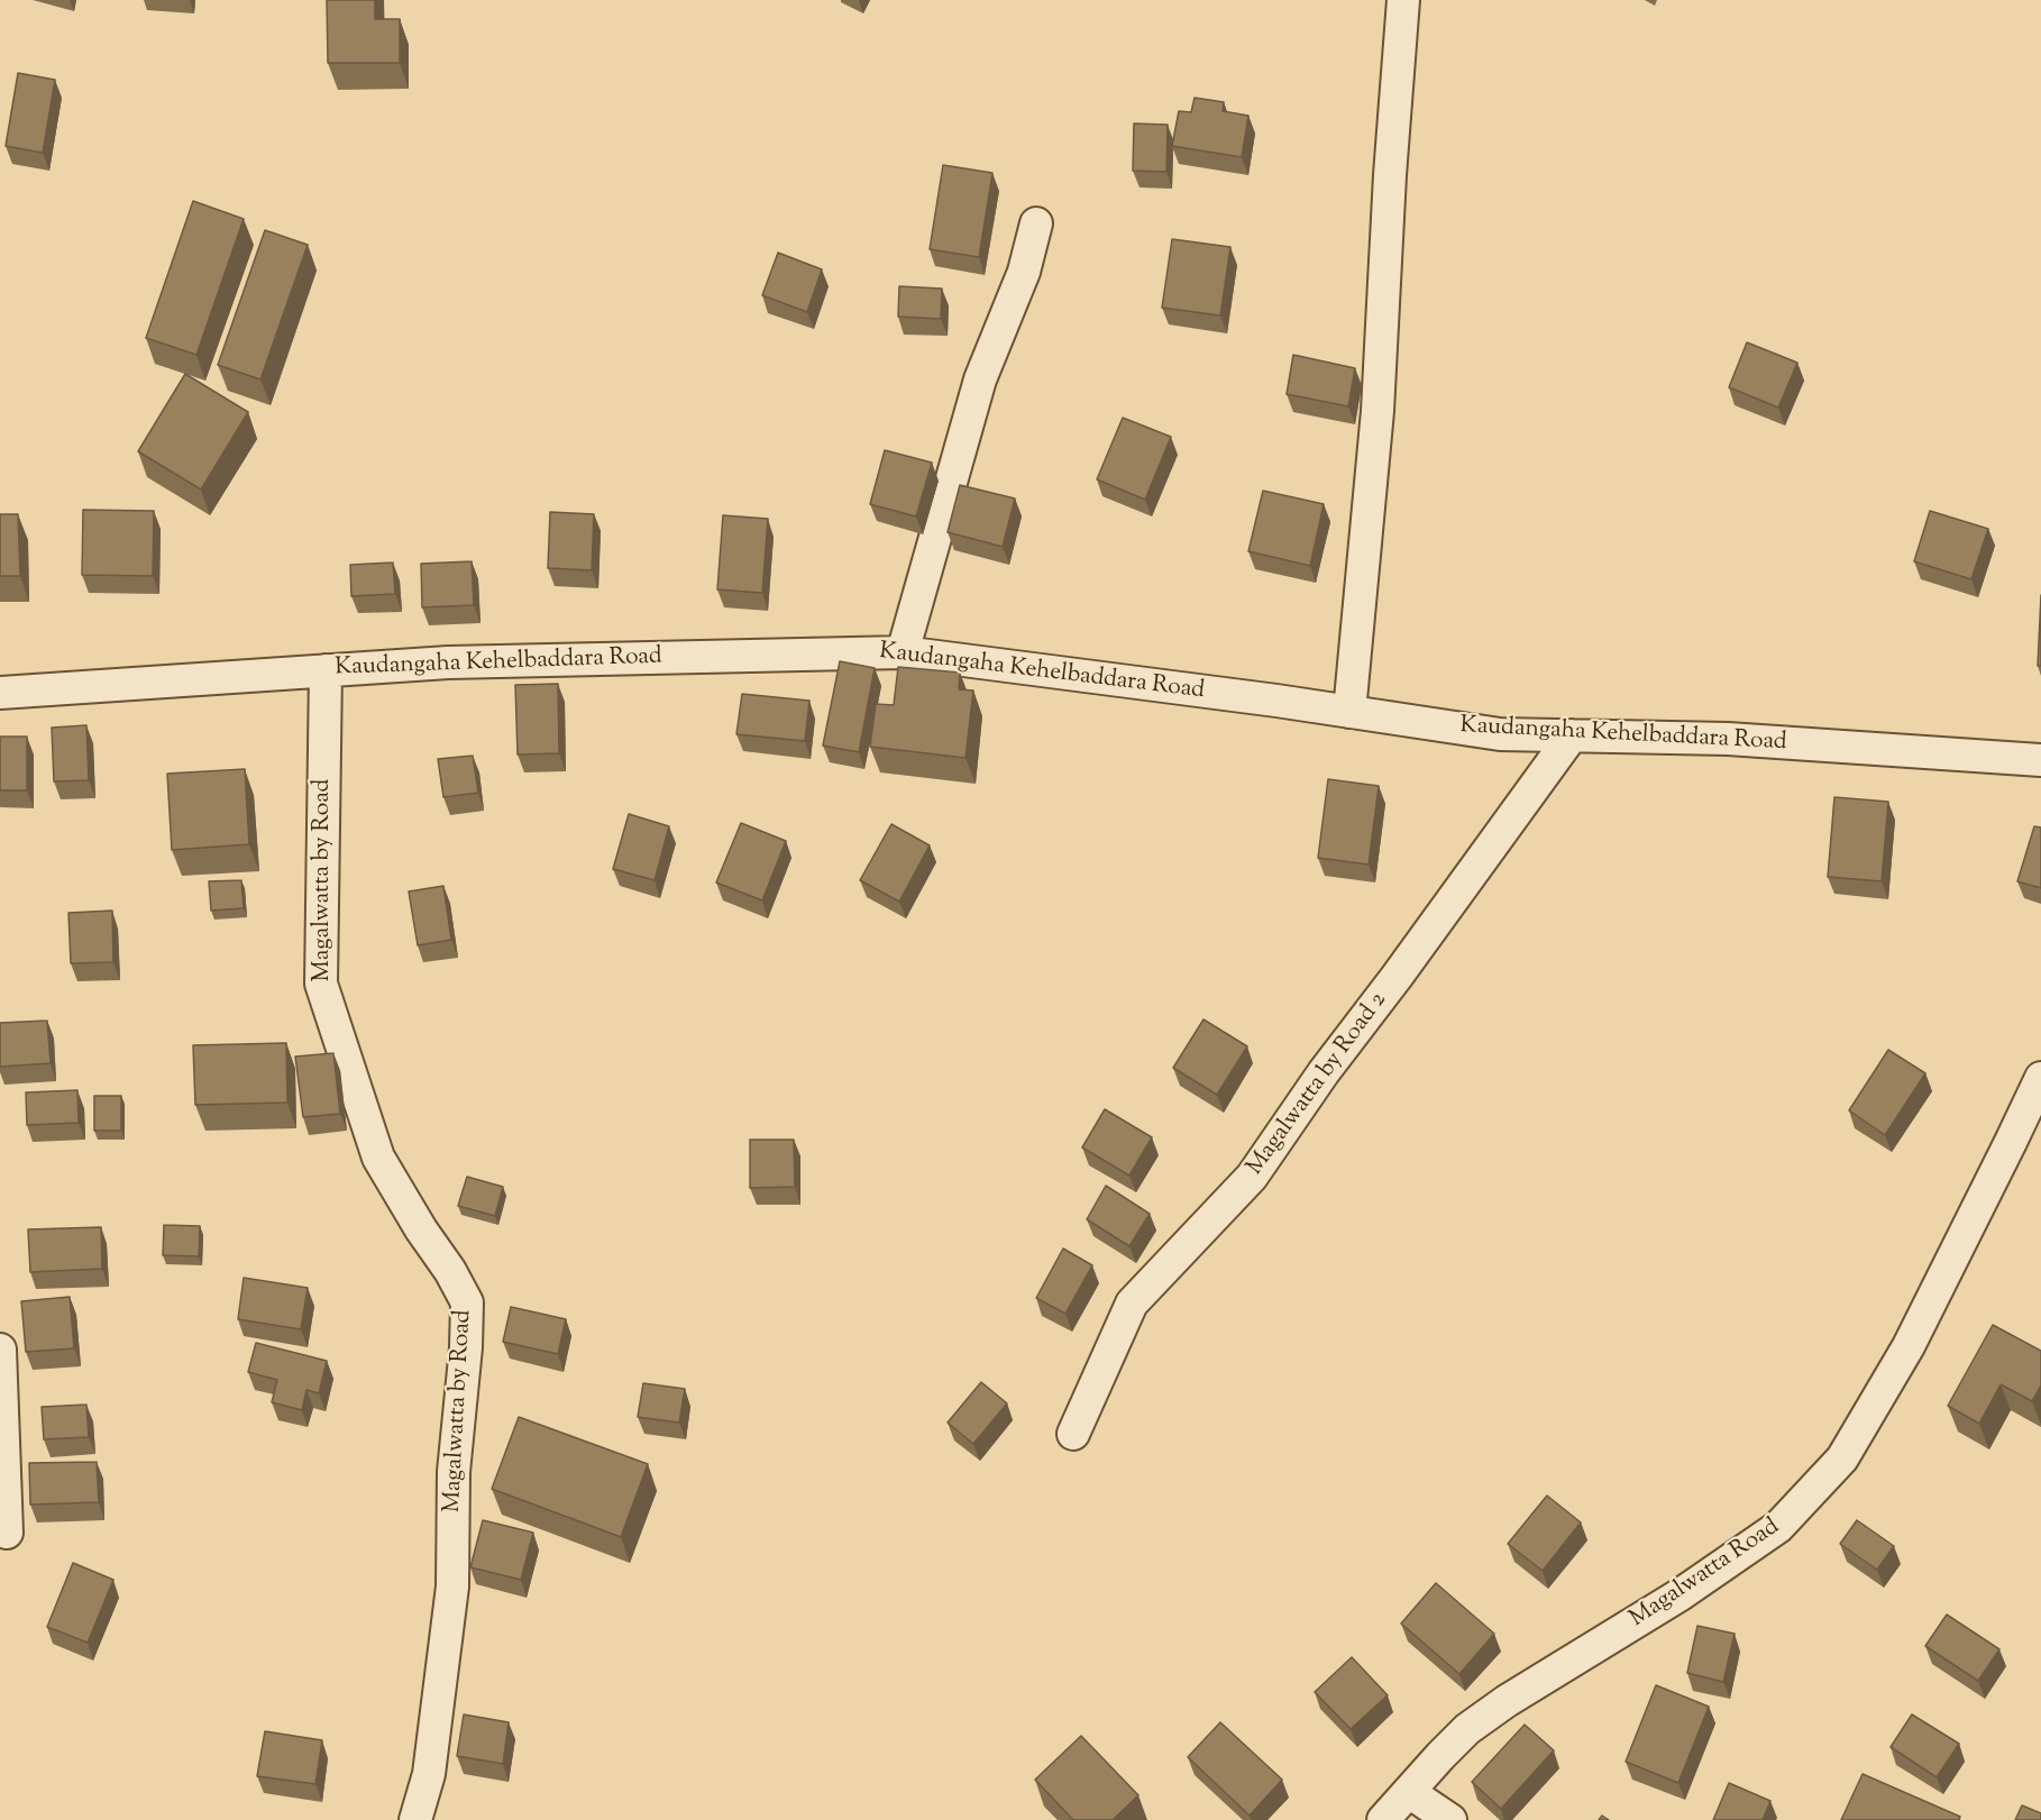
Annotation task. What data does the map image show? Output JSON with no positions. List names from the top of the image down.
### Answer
{
  "streets": {
    "street": [
      "Kaudangaha Kehelbaddara Road",
      "Magalwatta by Road",
      "Magalwatta by Road 2",
      "Magalwatta Road"
    ]
  },
  "crossings": [
    ["Kaudangaha Kehelbaddara Road", "Magalwatta by Road"],
    ["Kaudangaha Kehelbaddara Road", "Magalwatta by Road 2"]
  ]
}
